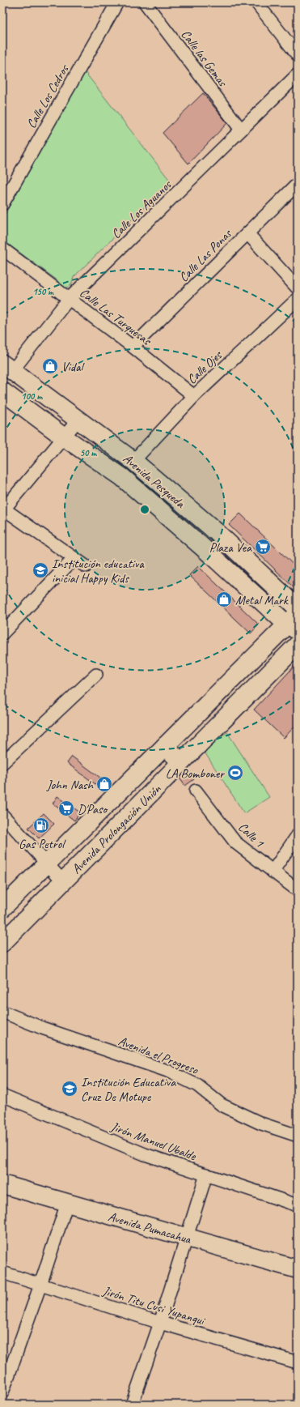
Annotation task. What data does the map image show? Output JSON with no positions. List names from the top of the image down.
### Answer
{
  "streets": {
    "main road": ["Avenida Pesqueda", "Avenida Prolongación Unión", "Avenida Pumacahua"],
    "street": [
      "Calle las Gemas",
      "Calle Los Cedros",
      "Calle Los Aguanos",
      "Calle Las Ponas",
      "Calle Las Turquesas",
      "Calle Ojes",
      "Calle 1",
      "Avenida el Progreso",
      "Jirón Manuel Ubalde",
      "Jirón Titu Cusi Yupanqui"
    ]
  },
  "crossings": [
    ["Calle las Gemas", "Calle Los Aguanos"],
    ["Calle Los Aguanos", "Calle Las Turquesas"],
    ["Calle Los Aguanos", "Avenida Pesqueda"],
    ["Calle Las Ponas", "Calle Las Turquesas"],
    ["Calle Las Turquesas", "Calle Ojes"],
    ["Calle Ojes", "Avenida Pesqueda"],
    ["Avenida Pesqueda", "Avenida Prolongación Unión"]
  ],
  "places": {
    "shop": ["Vidal", "Metal Mark", "John Nash"],
    "supermarket": ["Plaza Vea", "D'Paso"],
    "school or university": ["Institución educativa inicial Happy Kids", "Institución Educativa Cruz De Motupe"],
    "sports": ["LA Bomboner"],
    "fuel station": ["Gas Petrol"]
  },
  "rings": ["150 m", "100 m", "50 m"]
}
